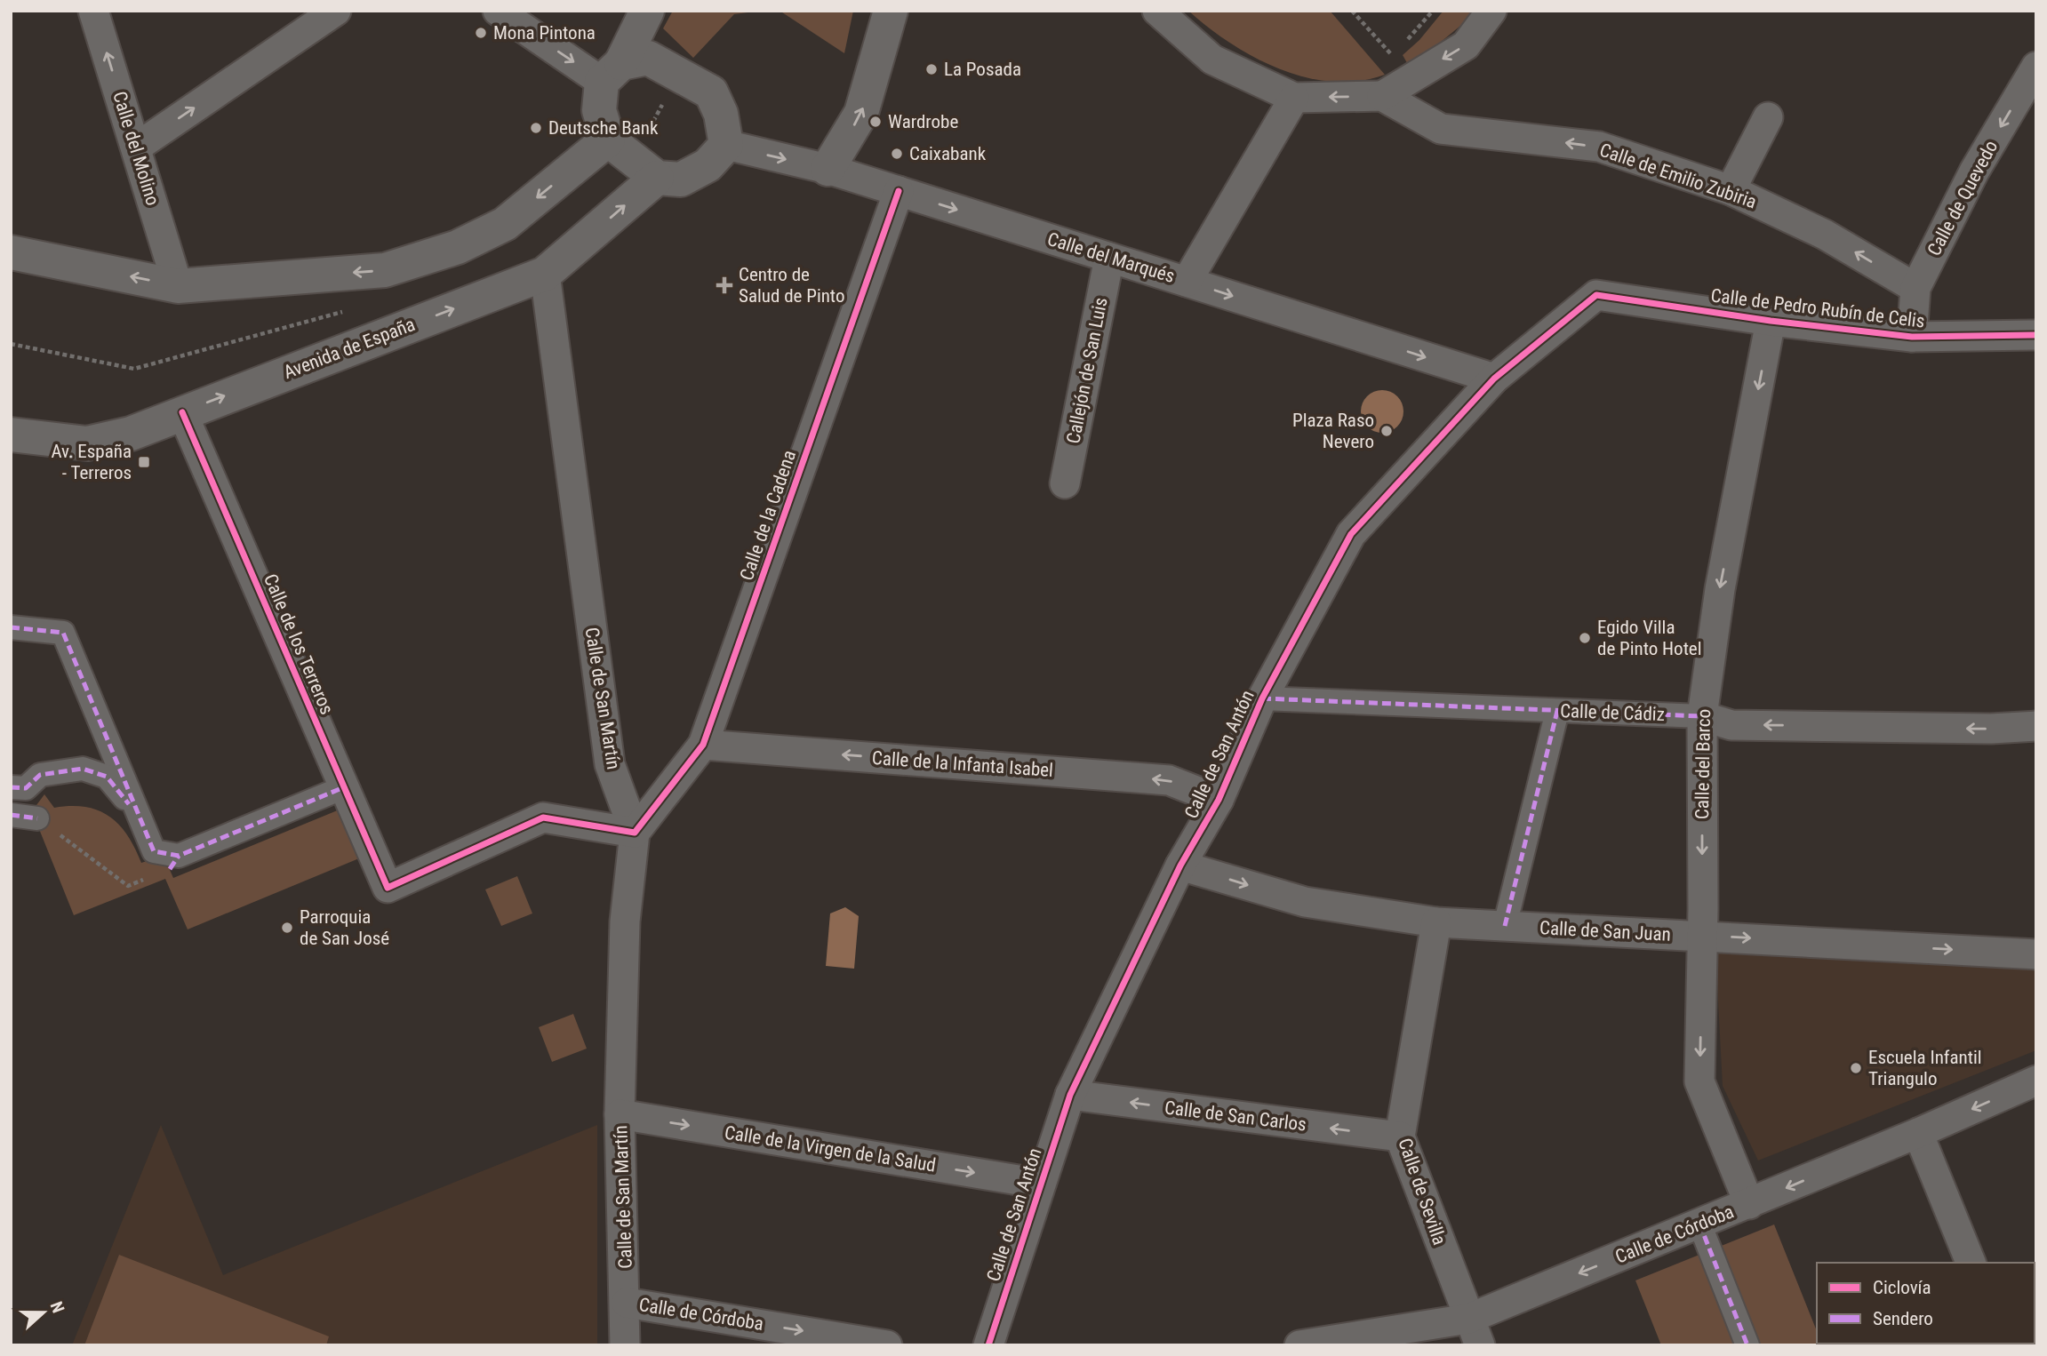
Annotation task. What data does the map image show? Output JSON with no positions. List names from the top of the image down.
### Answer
{
  "streets": {
    "street": [
      "Calle del Molino",
      "Calle de Emilio Zubiria",
      "Calle de Quevedo",
      "Calle del Marqués",
      "Calle de Pedro Rubín de Celis",
      "Avenida de España",
      "Callejón de San Luis",
      "Calle de la Cadena",
      "Calle de los Terreros",
      "Calle de San Martín",
      "Calle de Cádiz",
      "Calle de San Antón",
      "Calle de la Infanta Isabel",
      "Calle del Barco",
      "Calle de San Juan",
      "Calle de San Carlos",
      "Calle de la Virgen de la Salud",
      "Calle de Sevilla",
      "Calle de Córdoba"
    ]
  },
  "crossings": [
    ["Calle de Emilio Zubiria", "Calle de Quevedo"],
    ["Calle de Quevedo", "Calle de Pedro Rubín de Celis"],
    ["Calle del Marqués", "Avenida de España"],
    ["Calle del Marqués", "Callejón de San Luis"],
    ["Calle del Marqués", "Calle de la Cadena"],
    ["Calle del Marqués", "Calle de San Antón"],
    ["Calle de Pedro Rubín de Celis", "Calle de San Antón"],
    ["Calle de Pedro Rubín de Celis", "Calle del Barco"],
    ["Avenida de España", "Calle de los Terreros"],
    ["Avenida de España", "Calle de San Martín"],
    ["Calle de la Cadena", "Calle de los Terreros"],
    ["Calle de la Cadena", "Calle de San Martín"],
    ["Calle de la Cadena", "Calle de la Infanta Isabel"],
    ["Calle de los Terreros", "Calle de San Martín"],
    ["Calle de San Martín", "Calle de la Virgen de la Salud"],
    ["Calle de San Martín", "Calle de Córdoba"],
    ["Calle de Cádiz", "Calle de San Antón"],
    ["Calle de Cádiz", "Calle del Barco"],
    ["Calle de San Antón", "Calle de la Infanta Isabel"],
    ["Calle de San Antón", "Calle de San Juan"],
    ["Calle de San Antón", "Calle de San Carlos"],
    ["Calle de San Antón", "Calle de la Virgen de la Salud"],
    ["Calle del Barco", "Calle de San Juan"],
    ["Calle del Barco", "Calle de Córdoba"],
    ["Calle de San Juan", "Calle de Sevilla"],
    ["Calle de San Carlos", "Calle de Sevilla"],
    ["Calle de Sevilla", "Calle de Córdoba"]
  ],
  "one_way": [
    "Calle del Molino",
    "Calle de Emilio Zubiria",
    "Calle del Marqués",
    "Calle de Cádiz",
    "Calle de la Infanta Isabel",
    "Calle del Barco",
    "Calle de San Juan",
    "Calle de San Carlos",
    "Calle de la Virgen de la Salud"
  ],
  "places": {
    "other": [
      "Mona Pintona",
      "La Posada",
      "Wardrobe",
      "Deutsche Bank",
      "Caixabank",
      "Plaza Raso Nevero",
      "Egido Villa de Pinto Hotel",
      "Parroquia de San José",
      "Escuela Infantil Triangulo"
    ],
    "health": ["Centro de Salud de Pinto"],
    "transit": ["Av. España - Terreros"]
  },
  "legend": ["Ciclovía", "Sendero"],
  "north": "right"
}
